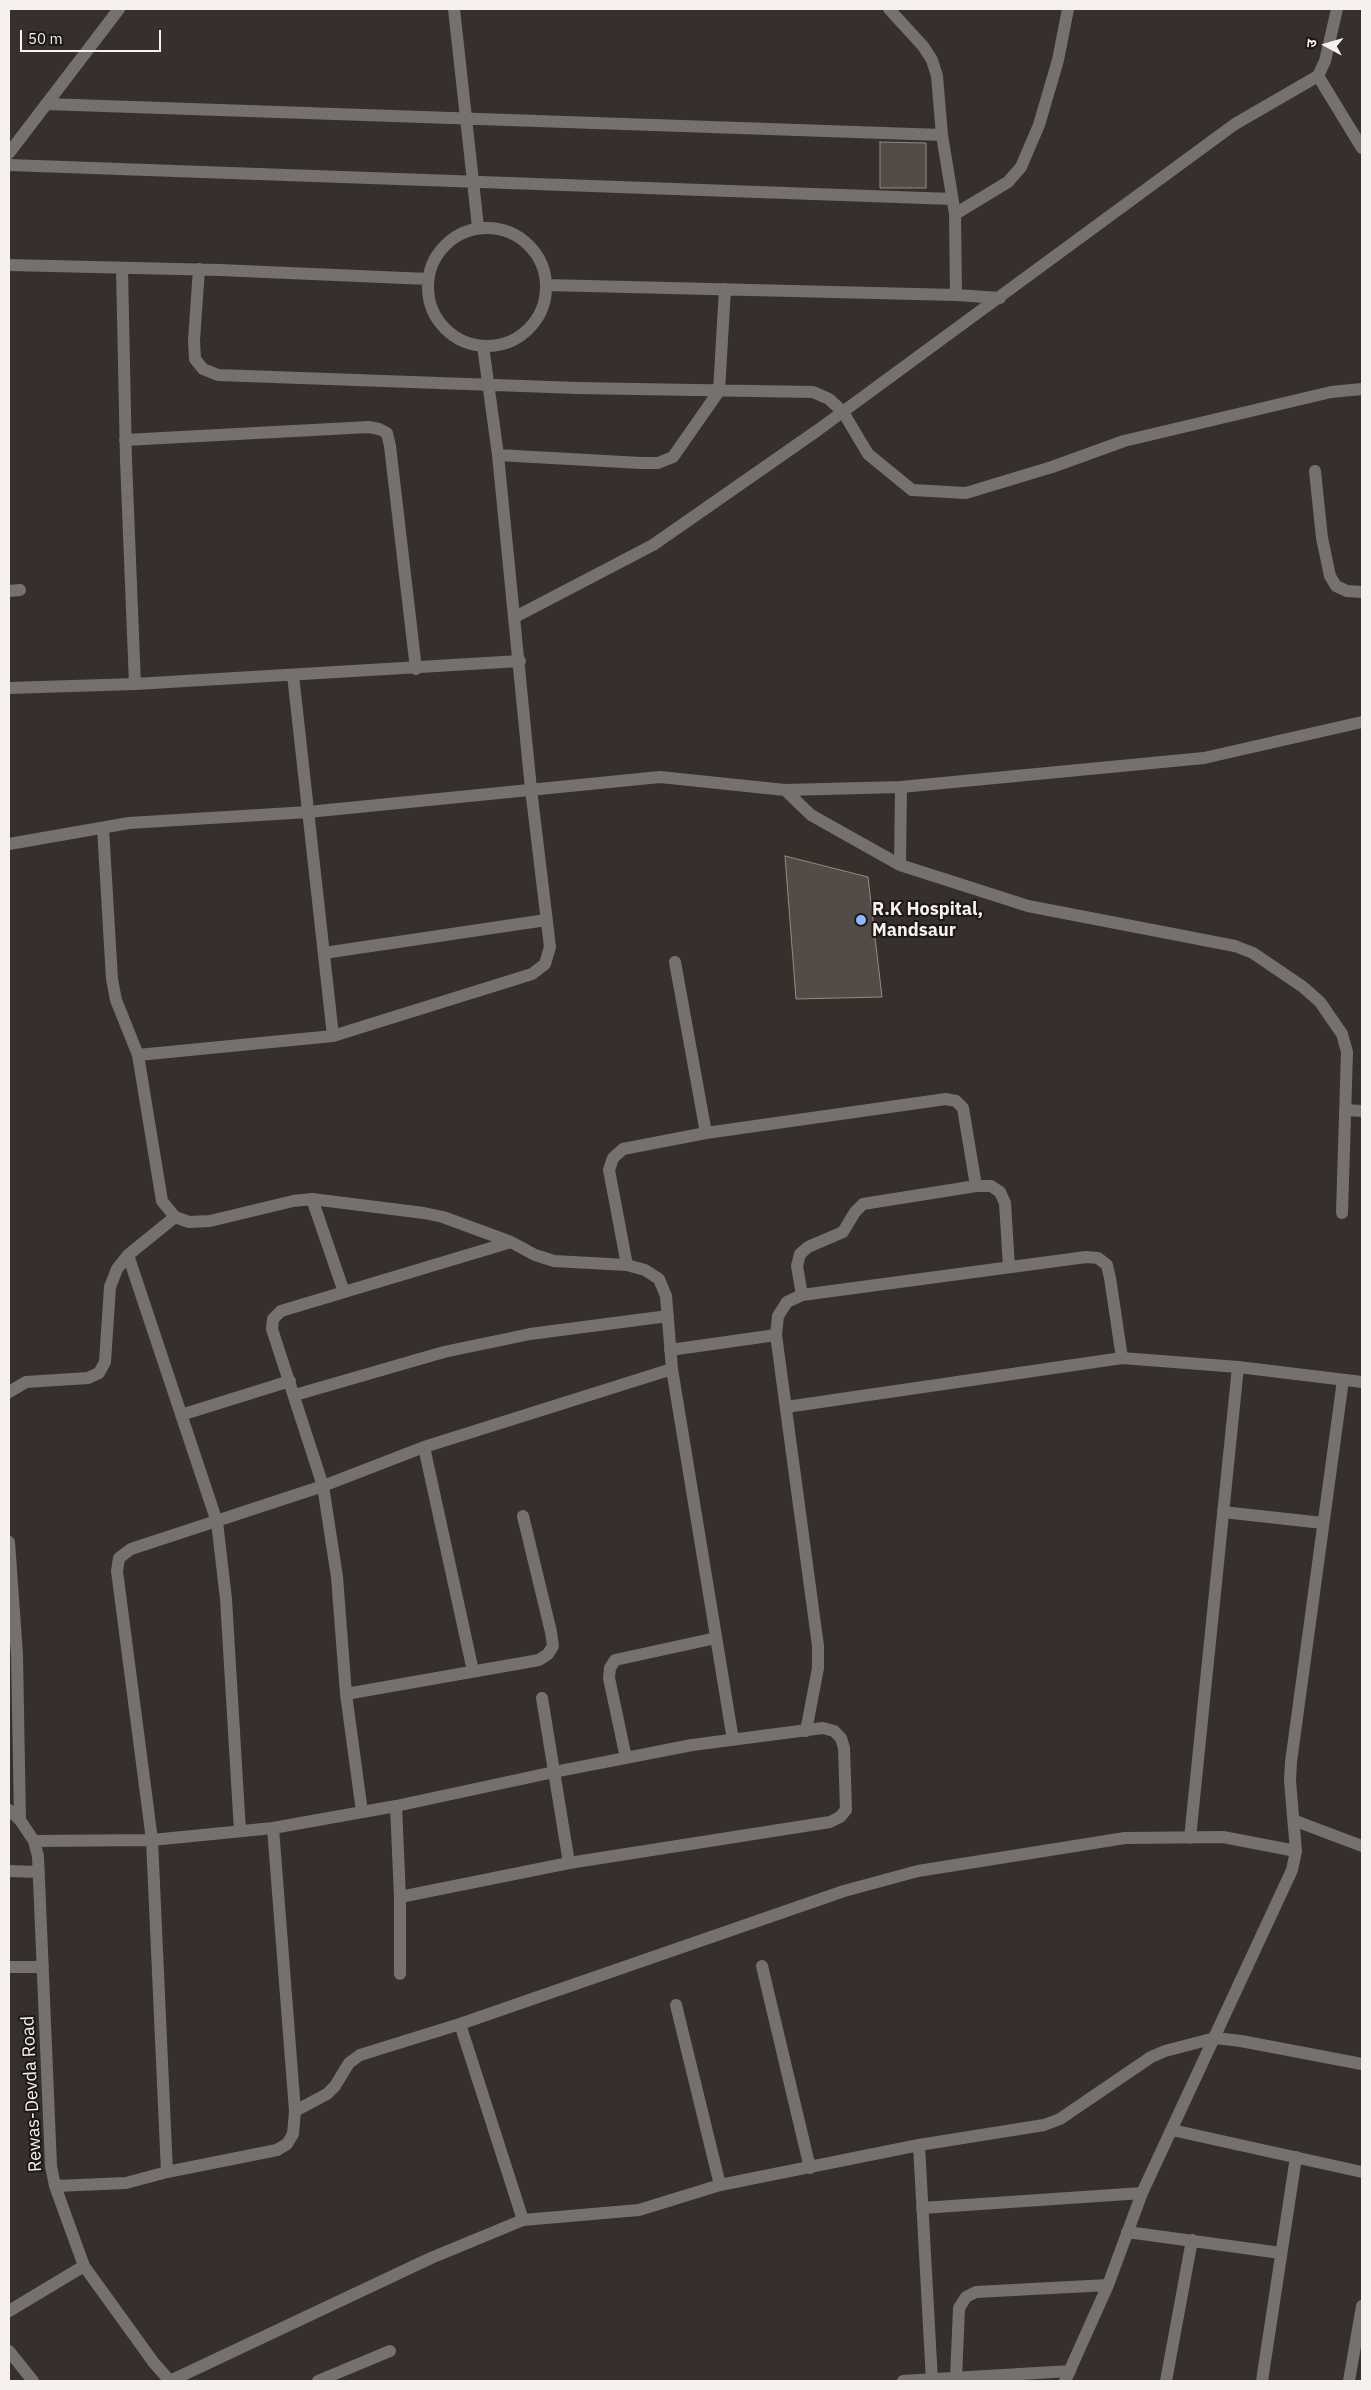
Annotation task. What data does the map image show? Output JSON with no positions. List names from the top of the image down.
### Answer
{
  "streets": {
    "street": ["Rewas-Devda Road"]
  },
  "places": ["R.K Hospital, Mandsaur"],
  "scale_bar": "50 m",
  "north": "left"
}
